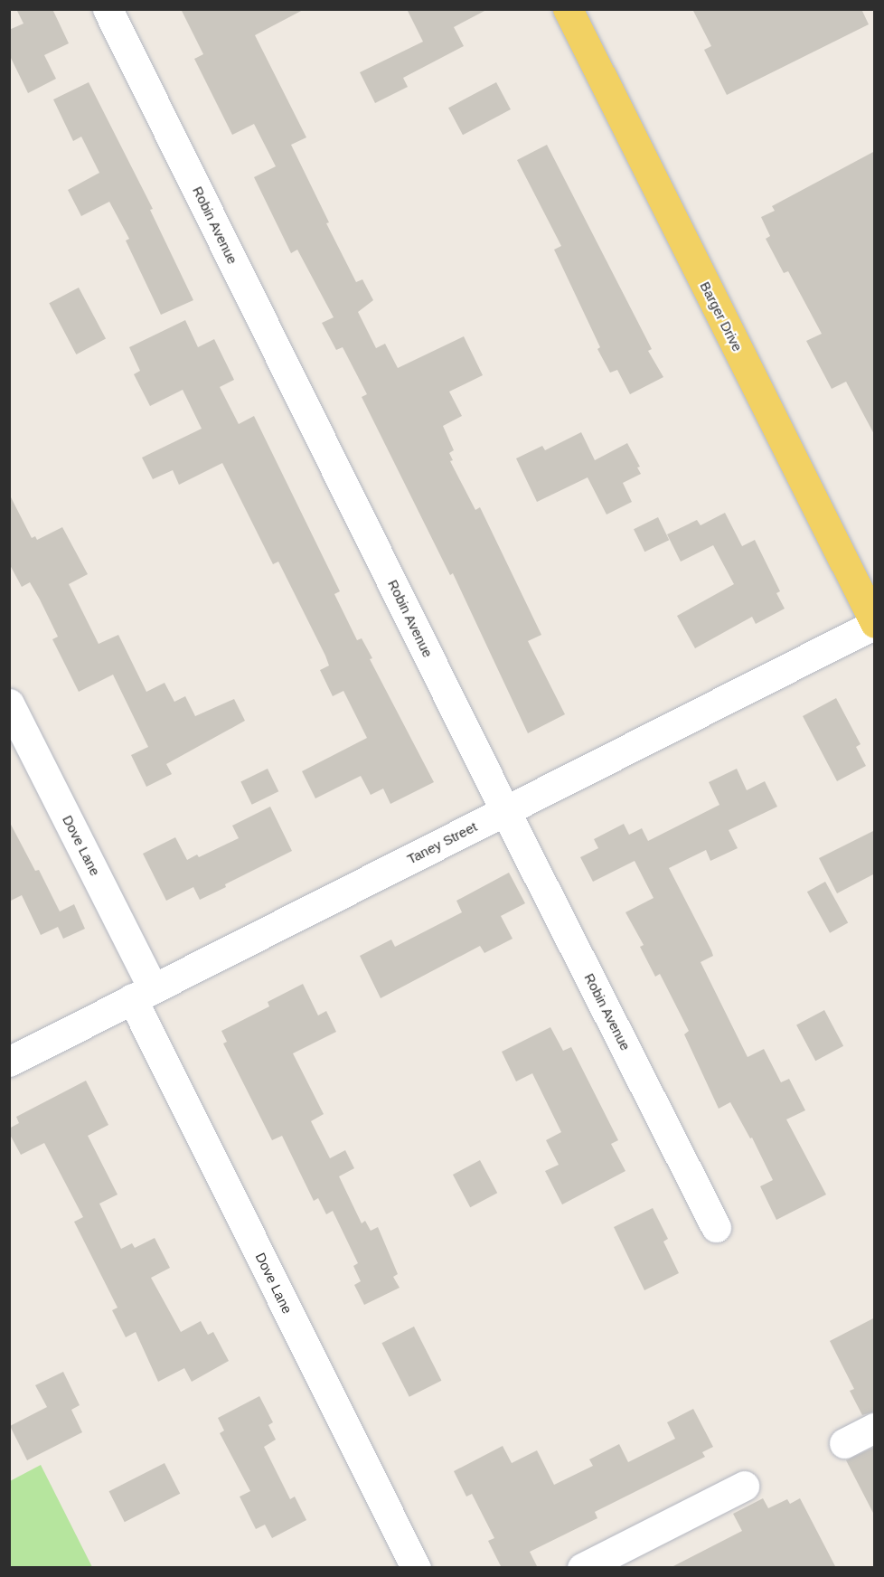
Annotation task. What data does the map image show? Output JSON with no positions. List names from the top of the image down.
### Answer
{
  "streets": {
    "main road": ["Barger Drive"],
    "street": ["Robin Avenue", "Taney Street", "Dove Lane"]
  },
  "crossings": [
    ["Robin Avenue", "Taney Street"],
    ["Barger Drive", "Taney Street"],
    ["Taney Street", "Dove Lane"]
  ]
}
